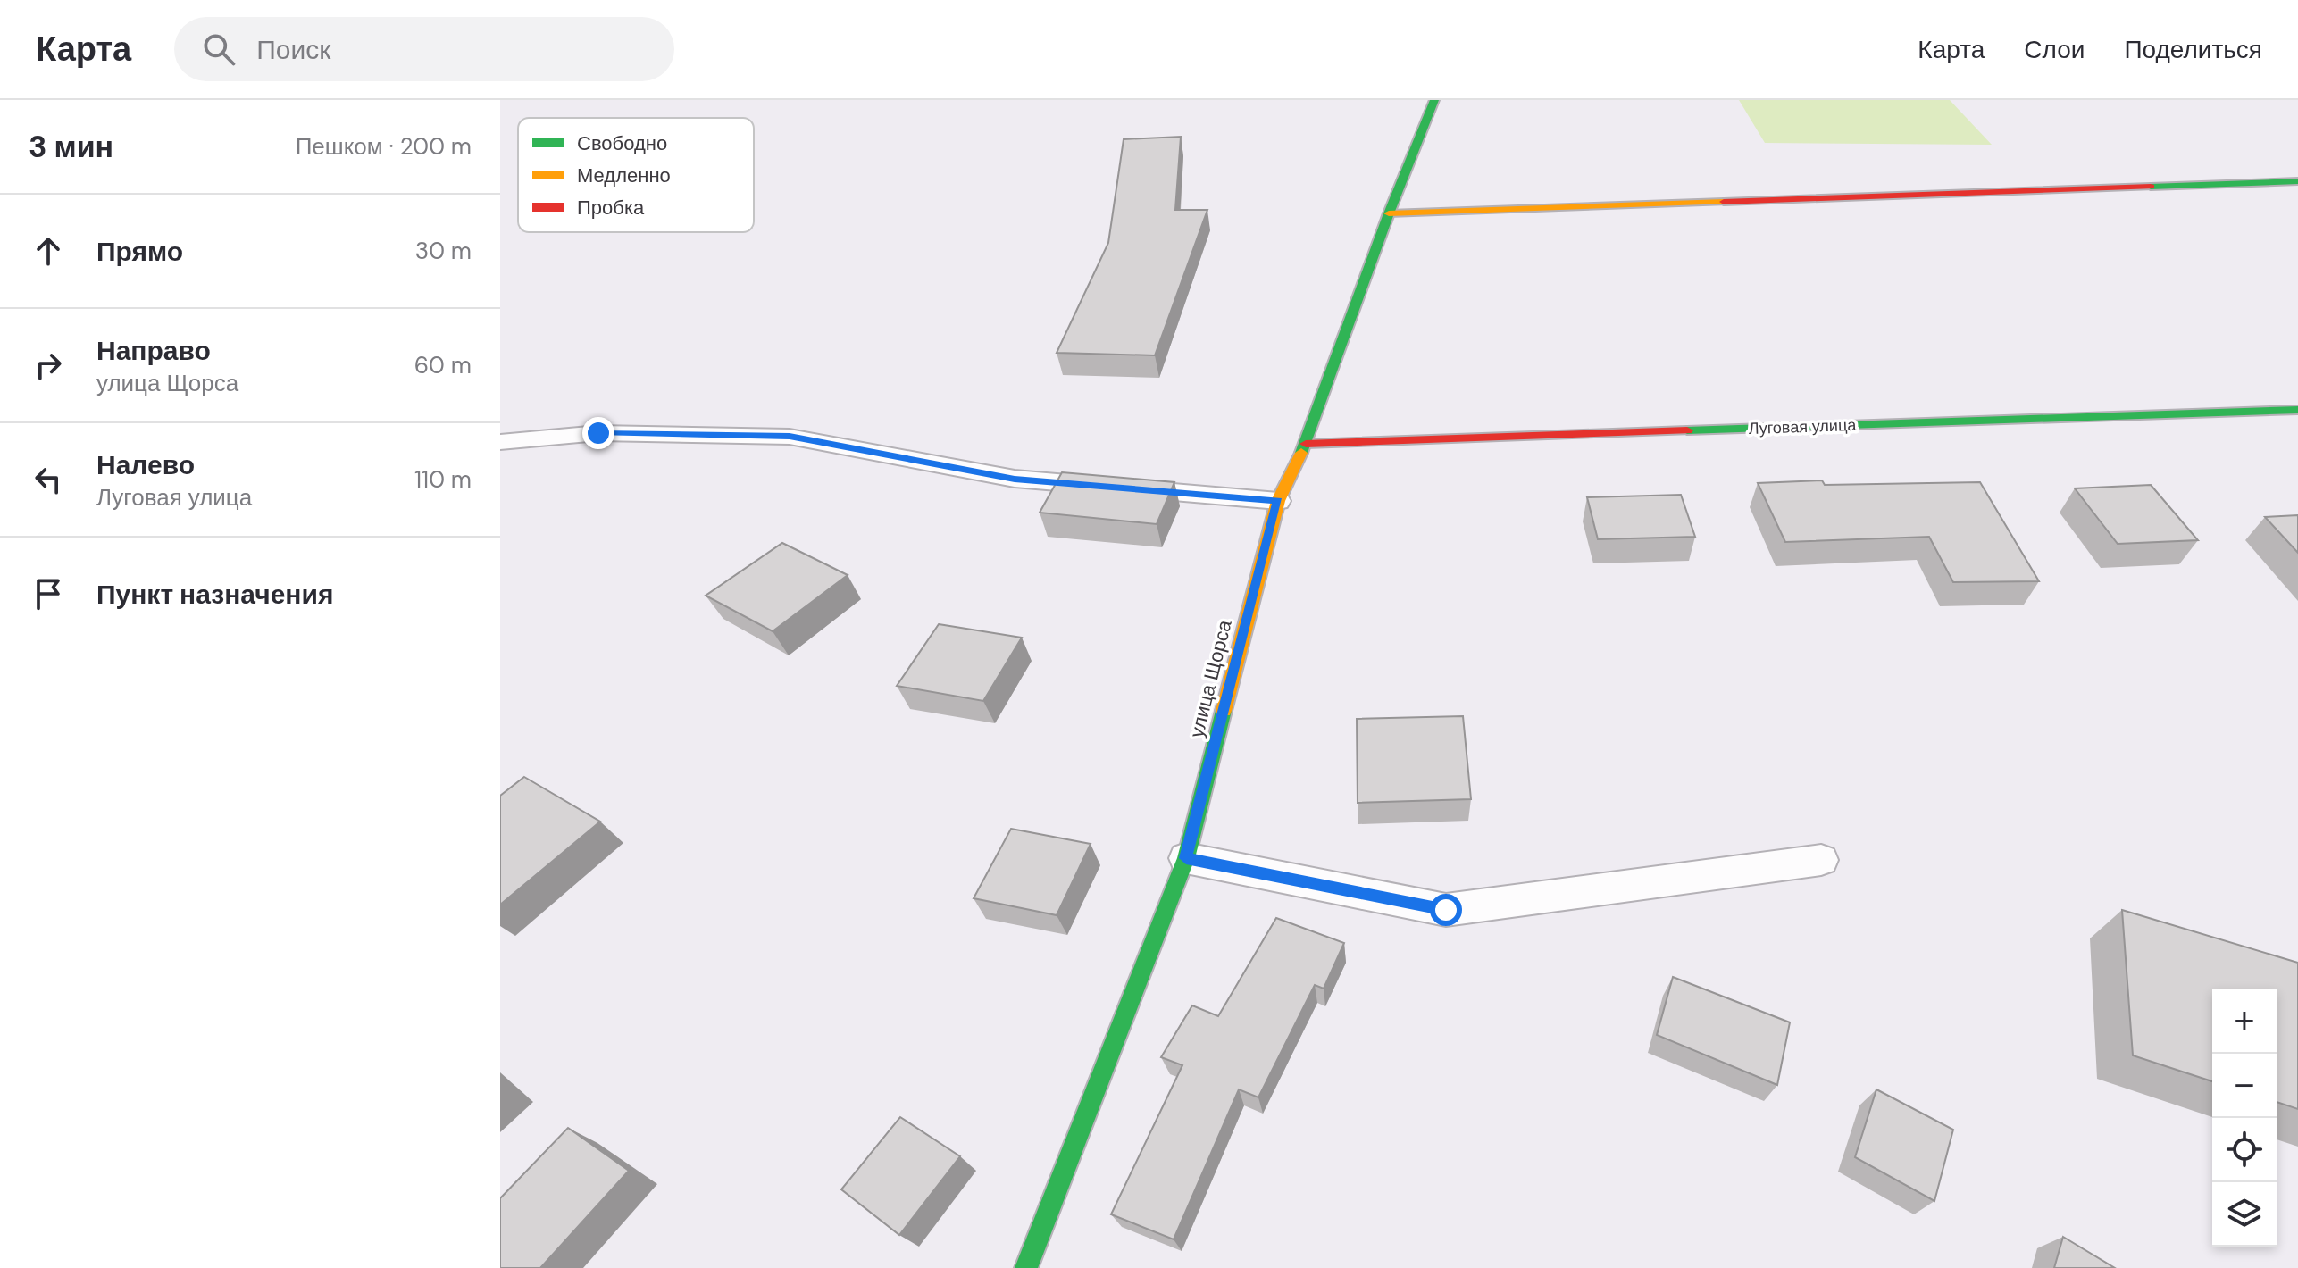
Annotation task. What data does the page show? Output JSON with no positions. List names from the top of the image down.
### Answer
{
  "streets": {
    "street": ["Луговая улица", "улица Щорса"]
  },
  "crossings": [
    ["Луговая улица", "улица Щорса"]
  ],
  "legend": ["Свободно", "Медленно", "Пробка"],
  "page": {
    "header": "Карта",
    "search": "Поиск",
    "nav": ["Карта", "Слои", "Поделиться"],
    "heading": ["3 мин", "Пешком · 200 m"],
    "list": [
      ["Прямо", "30 m"],
      ["Направо", "улица Щорса", "60 m"],
      ["Налево", "Луговая улица", "110 m"],
      "Пункт назначения"
    ],
    "map_buttons": ["+", "−"]
  }
}
